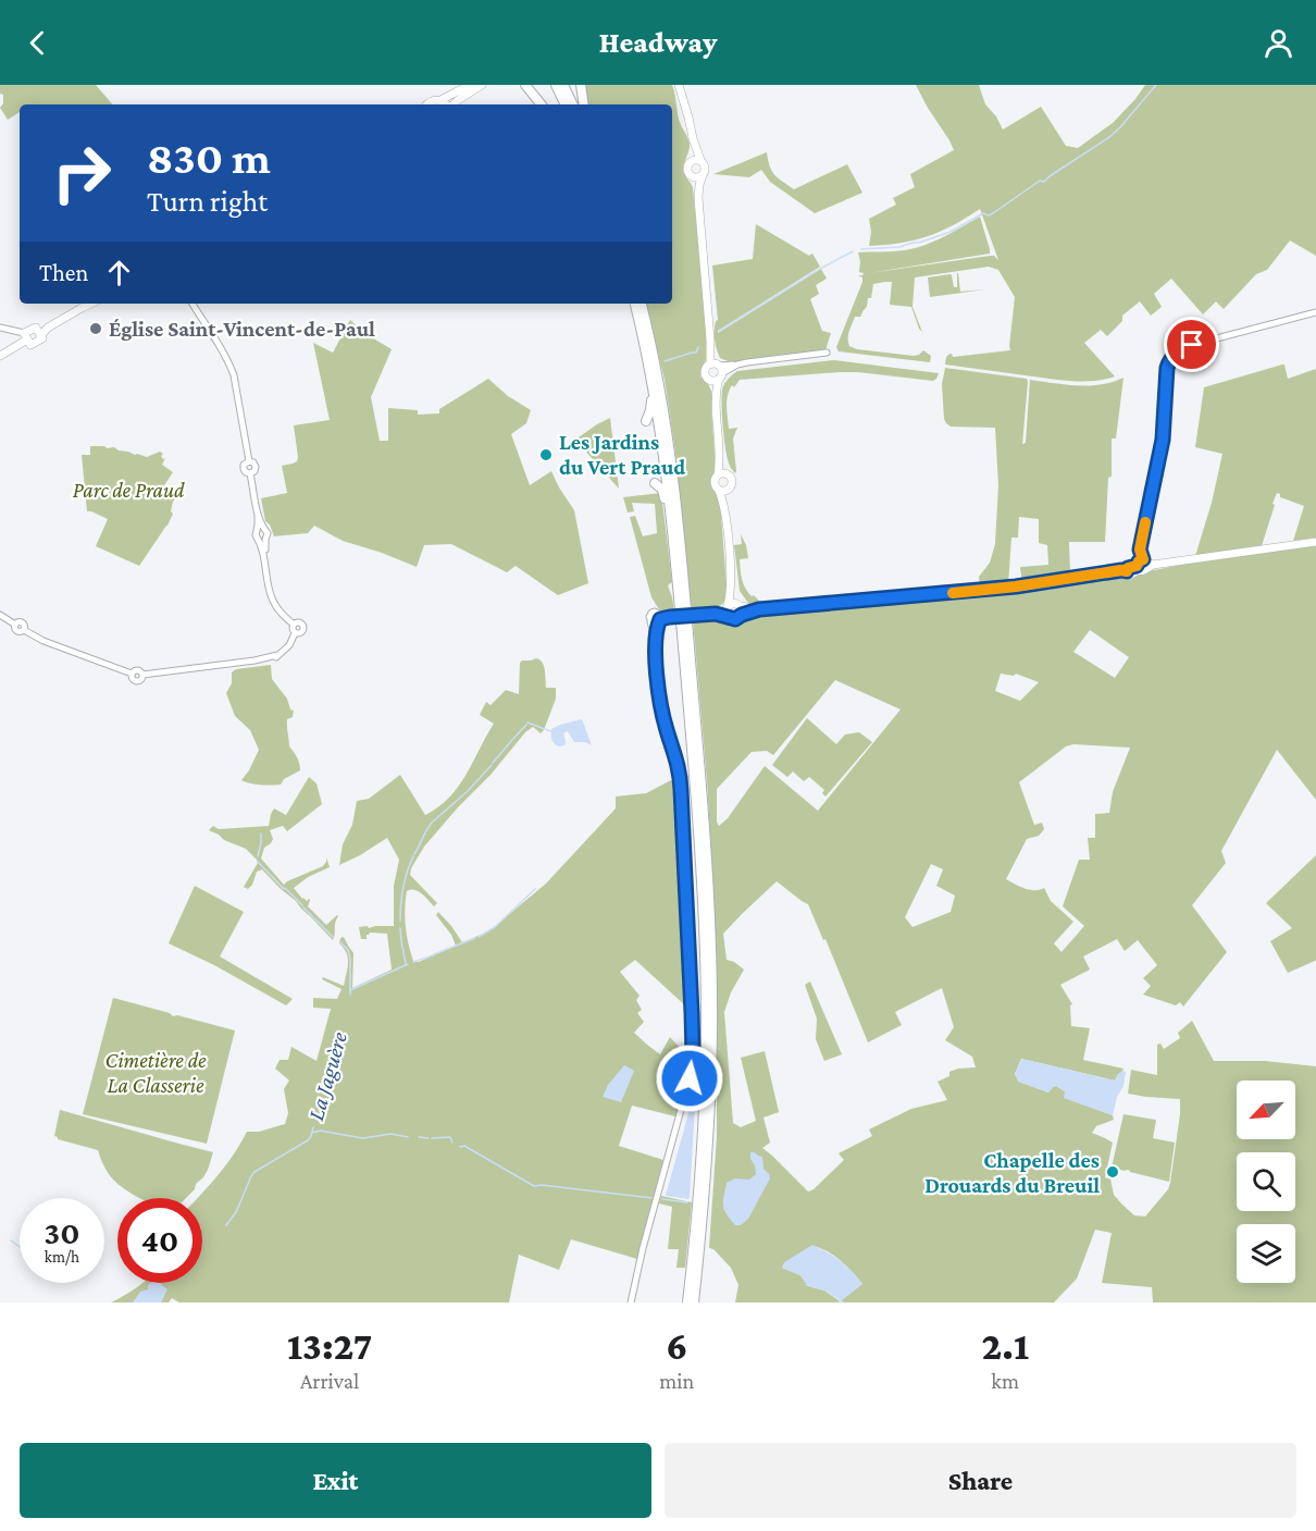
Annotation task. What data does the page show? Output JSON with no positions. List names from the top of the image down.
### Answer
{
  "water": ["La Jaguère"],
  "parks": ["Parc de Praud", "Cimetière de La Classerie"],
  "places": ["Église Saint-Vincent-de-Paul", "Les Jardins du Vert Praud", "Chapelle des Drouards du Breuil"],
  "north": "bottom left",
  "page": {
    "header": "Headway",
    "turn": ["830 m", "Turn right"],
    "then": "Then",
    "speed": "30 km/h",
    "limit": "40",
    "eta": [
      "13:27",
      "Arrival",
      "6",
      "min",
      "2.1",
      "km"
    ],
    "buttons": ["Exit", "Share"]
  }
}
